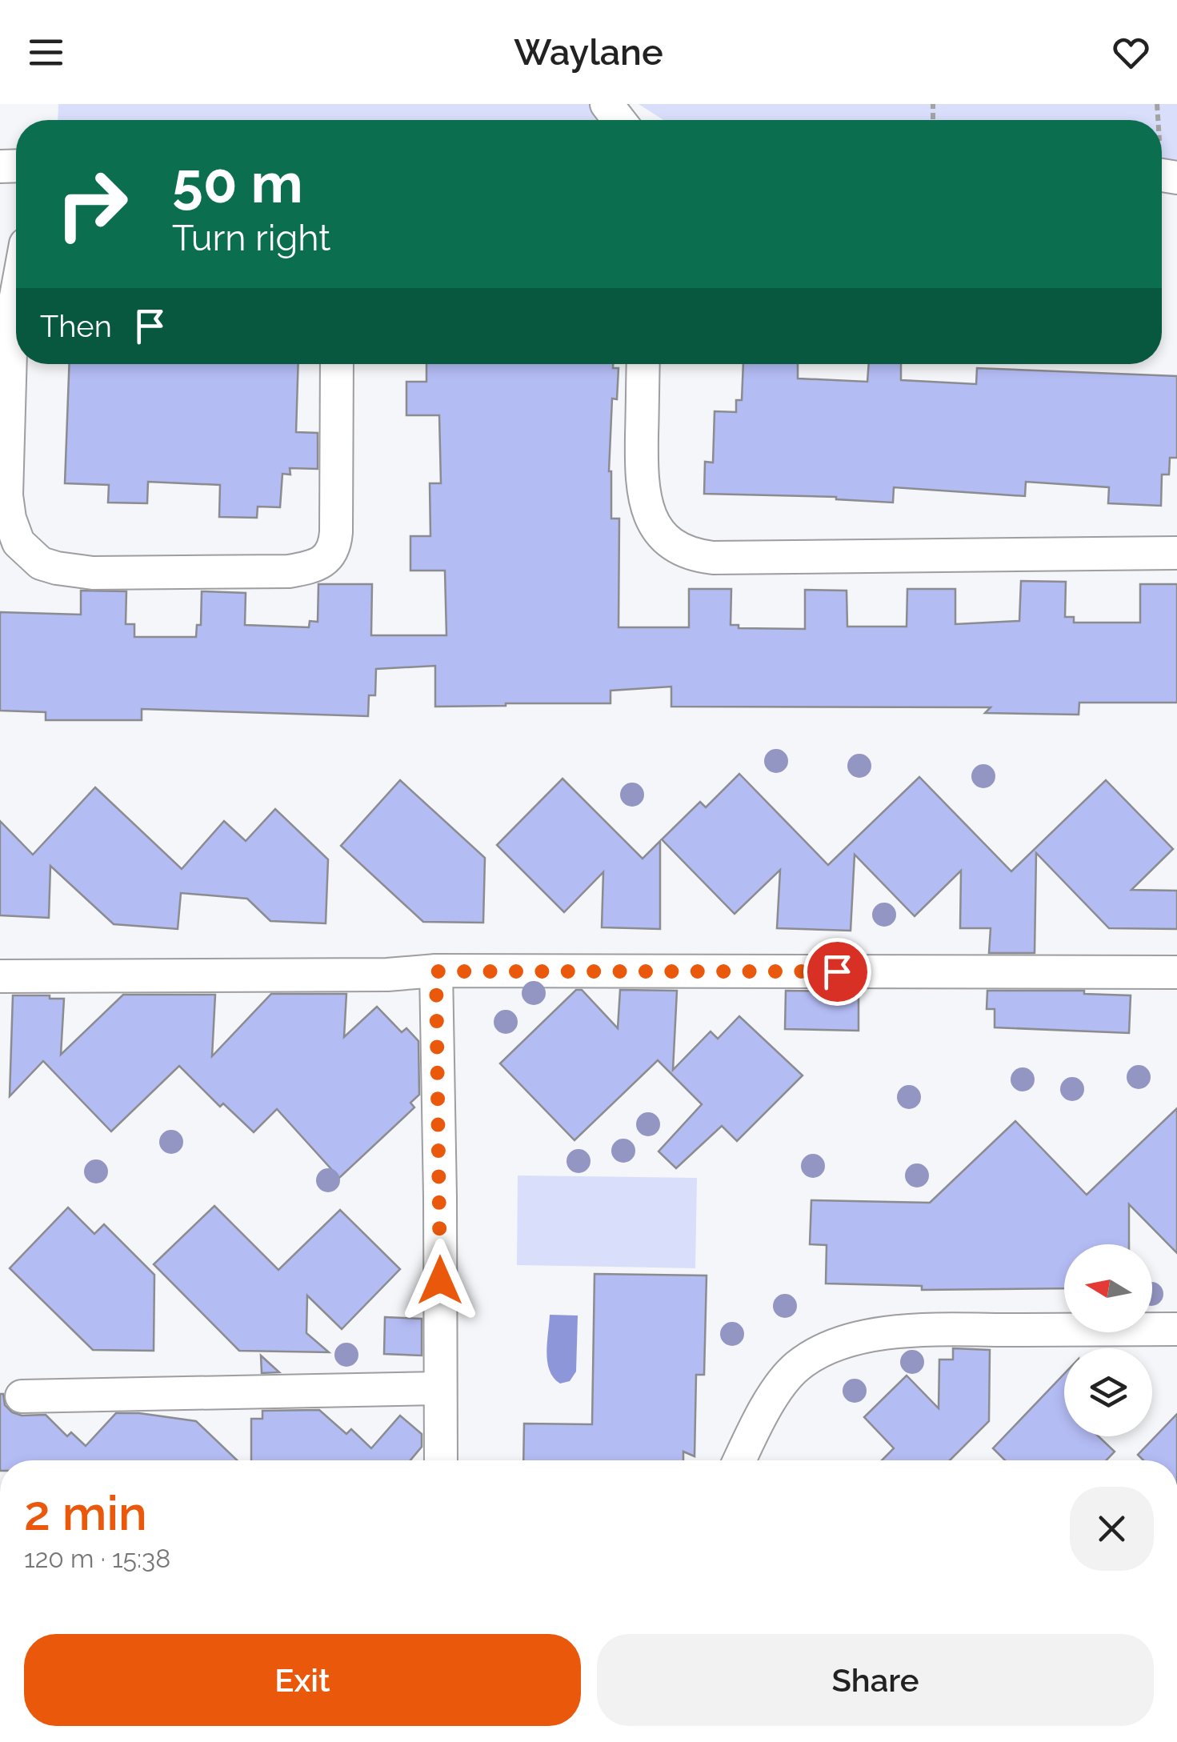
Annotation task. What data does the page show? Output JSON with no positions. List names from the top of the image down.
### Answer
{
  "north": "left",
  "page": {
    "header": "Waylane",
    "turn": ["50 m", "Turn right"],
    "then": "Then",
    "heading": ["2 min", "120 m · 15:38"],
    "buttons": ["Exit", "Share"]
  }
}
